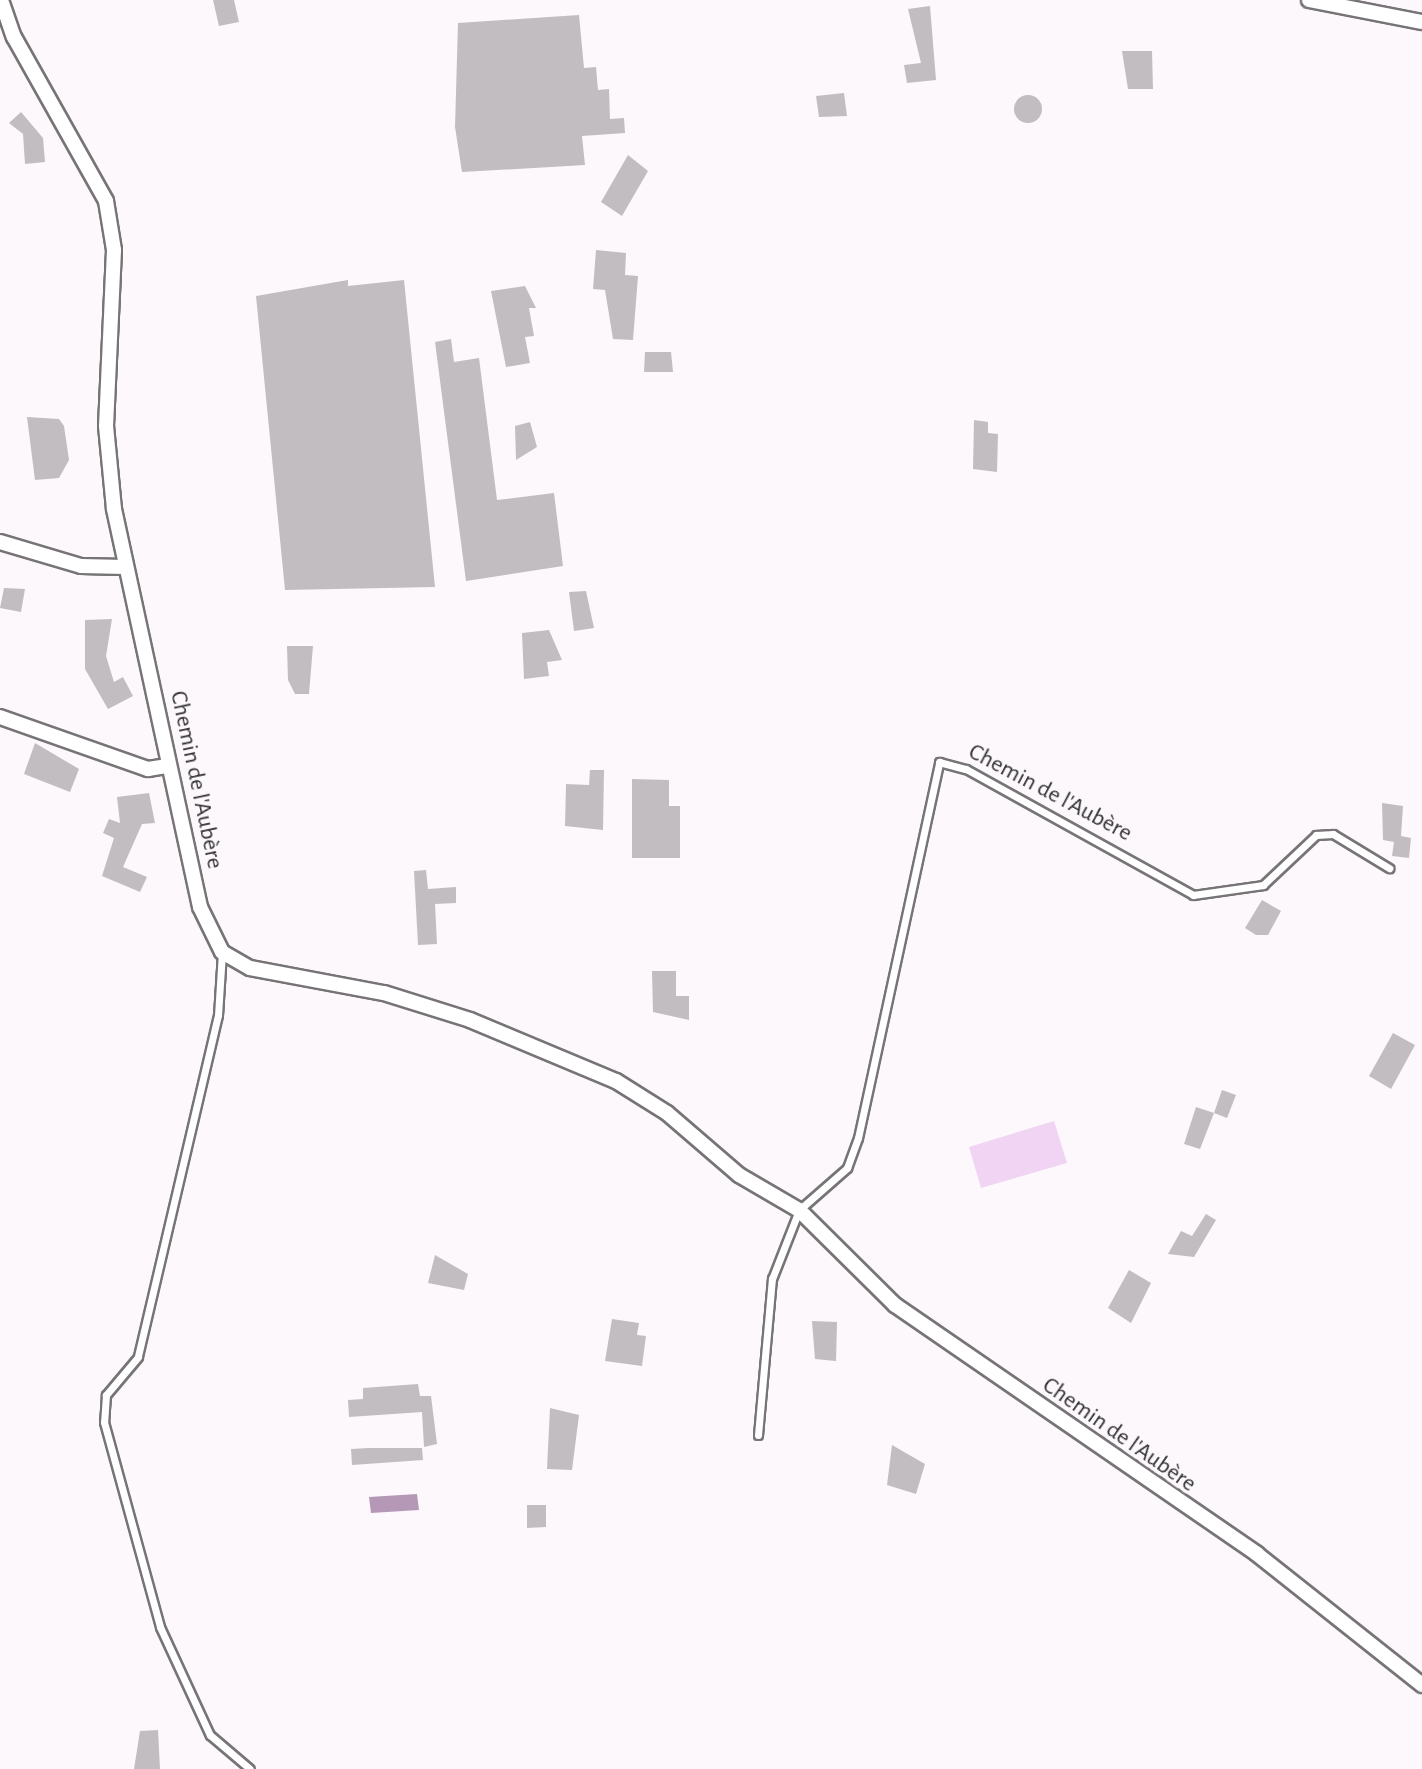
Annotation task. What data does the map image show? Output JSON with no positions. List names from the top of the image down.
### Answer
{
  "streets": {
    "street": ["Chemin de l'Aubère"]
  }
}
